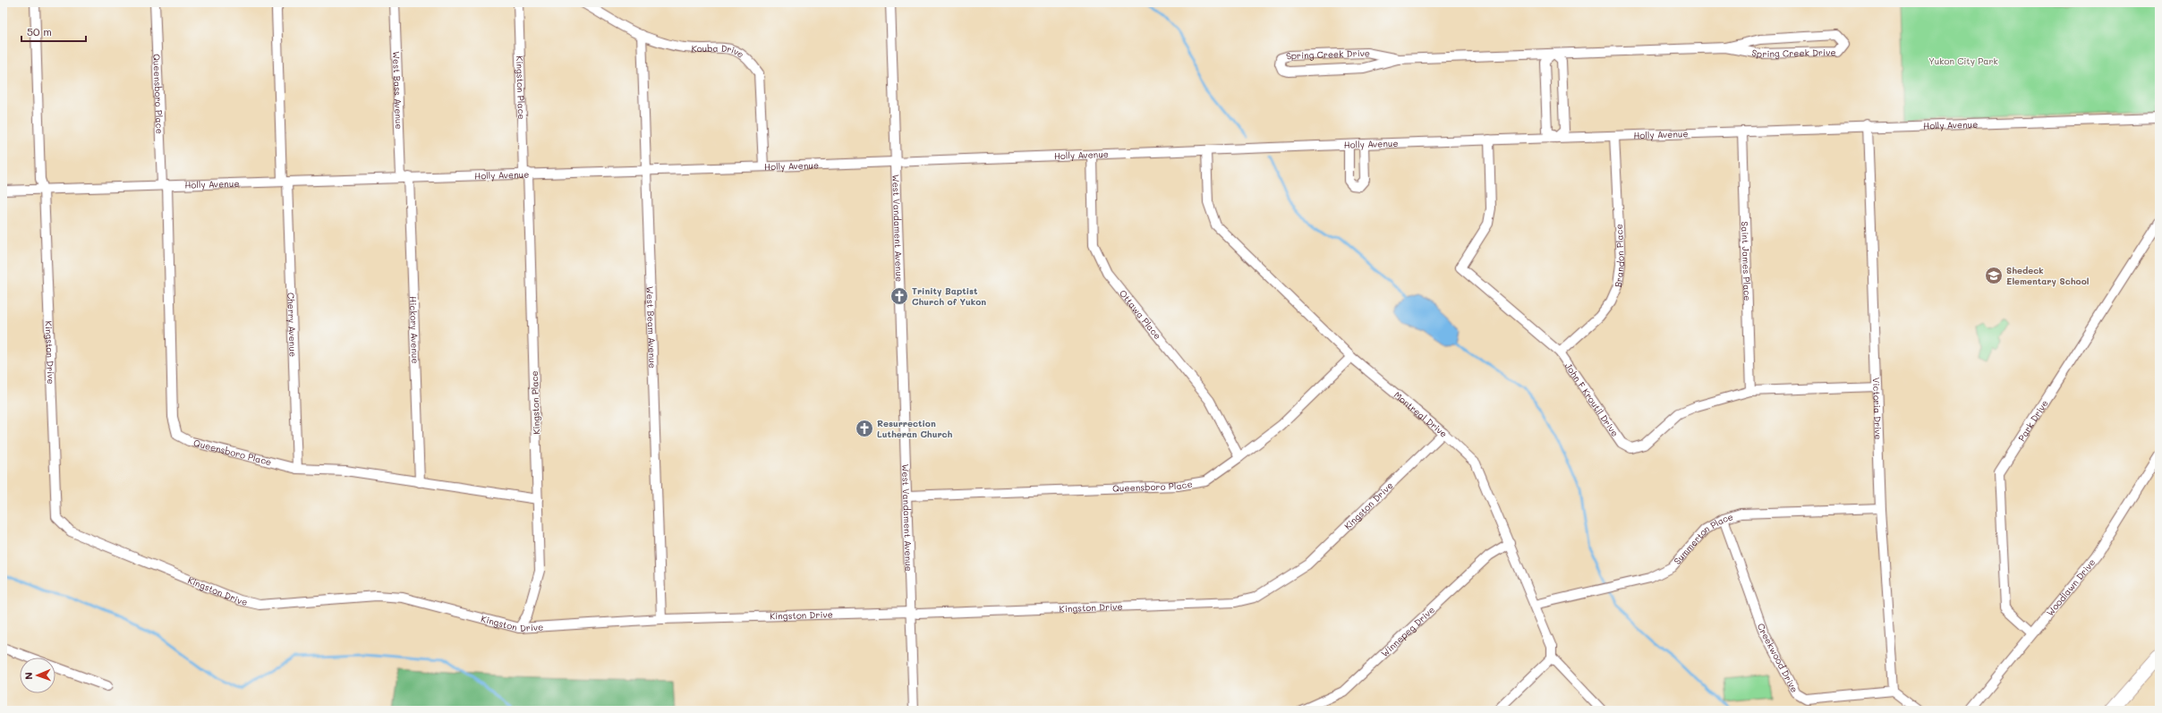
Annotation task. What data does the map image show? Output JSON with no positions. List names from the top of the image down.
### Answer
{
  "streets": {
    "street": [
      "Spring Creek Drive",
      "Kouba Drive",
      "Kingston Place",
      "West Bass Avenue",
      "Queensboro Place",
      "Holly Avenue",
      "West Vandament Avenue",
      "Brandon Place",
      "Saint James Place",
      "Ottawa Place",
      "Cherry Avenue",
      "West Beam Avenue",
      "Hickory Avenue",
      "Kingston Drive",
      "John F Kroutil Drive",
      "Victoria Drive",
      "Montreal Drive",
      "Park Drive",
      "Summerton Place",
      "Woodlawn Drive",
      "Winnepeg Drive",
      "Creekwood Drive"
    ]
  },
  "crossings": [
    ["Kouba Drive", "Holly Avenue"],
    ["Kouba Drive", "West Beam Avenue"],
    ["Kingston Place", "Queensboro Place"],
    ["Kingston Place", "Holly Avenue"],
    ["Kingston Place", "Kingston Drive"],
    ["West Bass Avenue", "Holly Avenue"],
    ["West Bass Avenue", "Hickory Avenue"],
    ["Queensboro Place", "Holly Avenue"],
    ["Queensboro Place", "West Vandament Avenue"],
    ["Queensboro Place", "Ottawa Place"],
    ["Queensboro Place", "Cherry Avenue"],
    ["Queensboro Place", "Hickory Avenue"],
    ["Queensboro Place", "Montreal Drive"],
    ["Holly Avenue", "West Vandament Avenue"],
    ["Holly Avenue", "Brandon Place"],
    ["Holly Avenue", "Saint James Place"],
    ["Holly Avenue", "Ottawa Place"],
    ["Holly Avenue", "Cherry Avenue"],
    ["Holly Avenue", "West Beam Avenue"],
    ["Holly Avenue", "Hickory Avenue"],
    ["Holly Avenue", "Kingston Drive"],
    ["Holly Avenue", "John F Kroutil Drive"],
    ["Holly Avenue", "Victoria Drive"],
    ["Holly Avenue", "Montreal Drive"],
    ["West Vandament Avenue", "Kingston Drive"],
    ["Brandon Place", "John F Kroutil Drive"],
    ["Saint James Place", "John F Kroutil Drive"],
    ["West Beam Avenue", "Kingston Drive"],
    ["Kingston Drive", "Montreal Drive"],
    ["John F Kroutil Drive", "Victoria Drive"],
    ["Victoria Drive", "Summerton Place"],
    ["Victoria Drive", "Creekwood Drive"],
    ["Montreal Drive", "Summerton Place"],
    ["Montreal Drive", "Winnepeg Drive"],
    ["Park Drive", "Woodlawn Drive"],
    ["Summerton Place", "Creekwood Drive"]
  ],
  "parks": ["Yukon City Park"],
  "places": {
    "school or university": ["Shedeck Elementary School"],
    "church": ["Trinity Baptist Church of Yukon", "Resurrection Lutheran Church"]
  },
  "scale_bar": "50 m",
  "north": "left"
}
